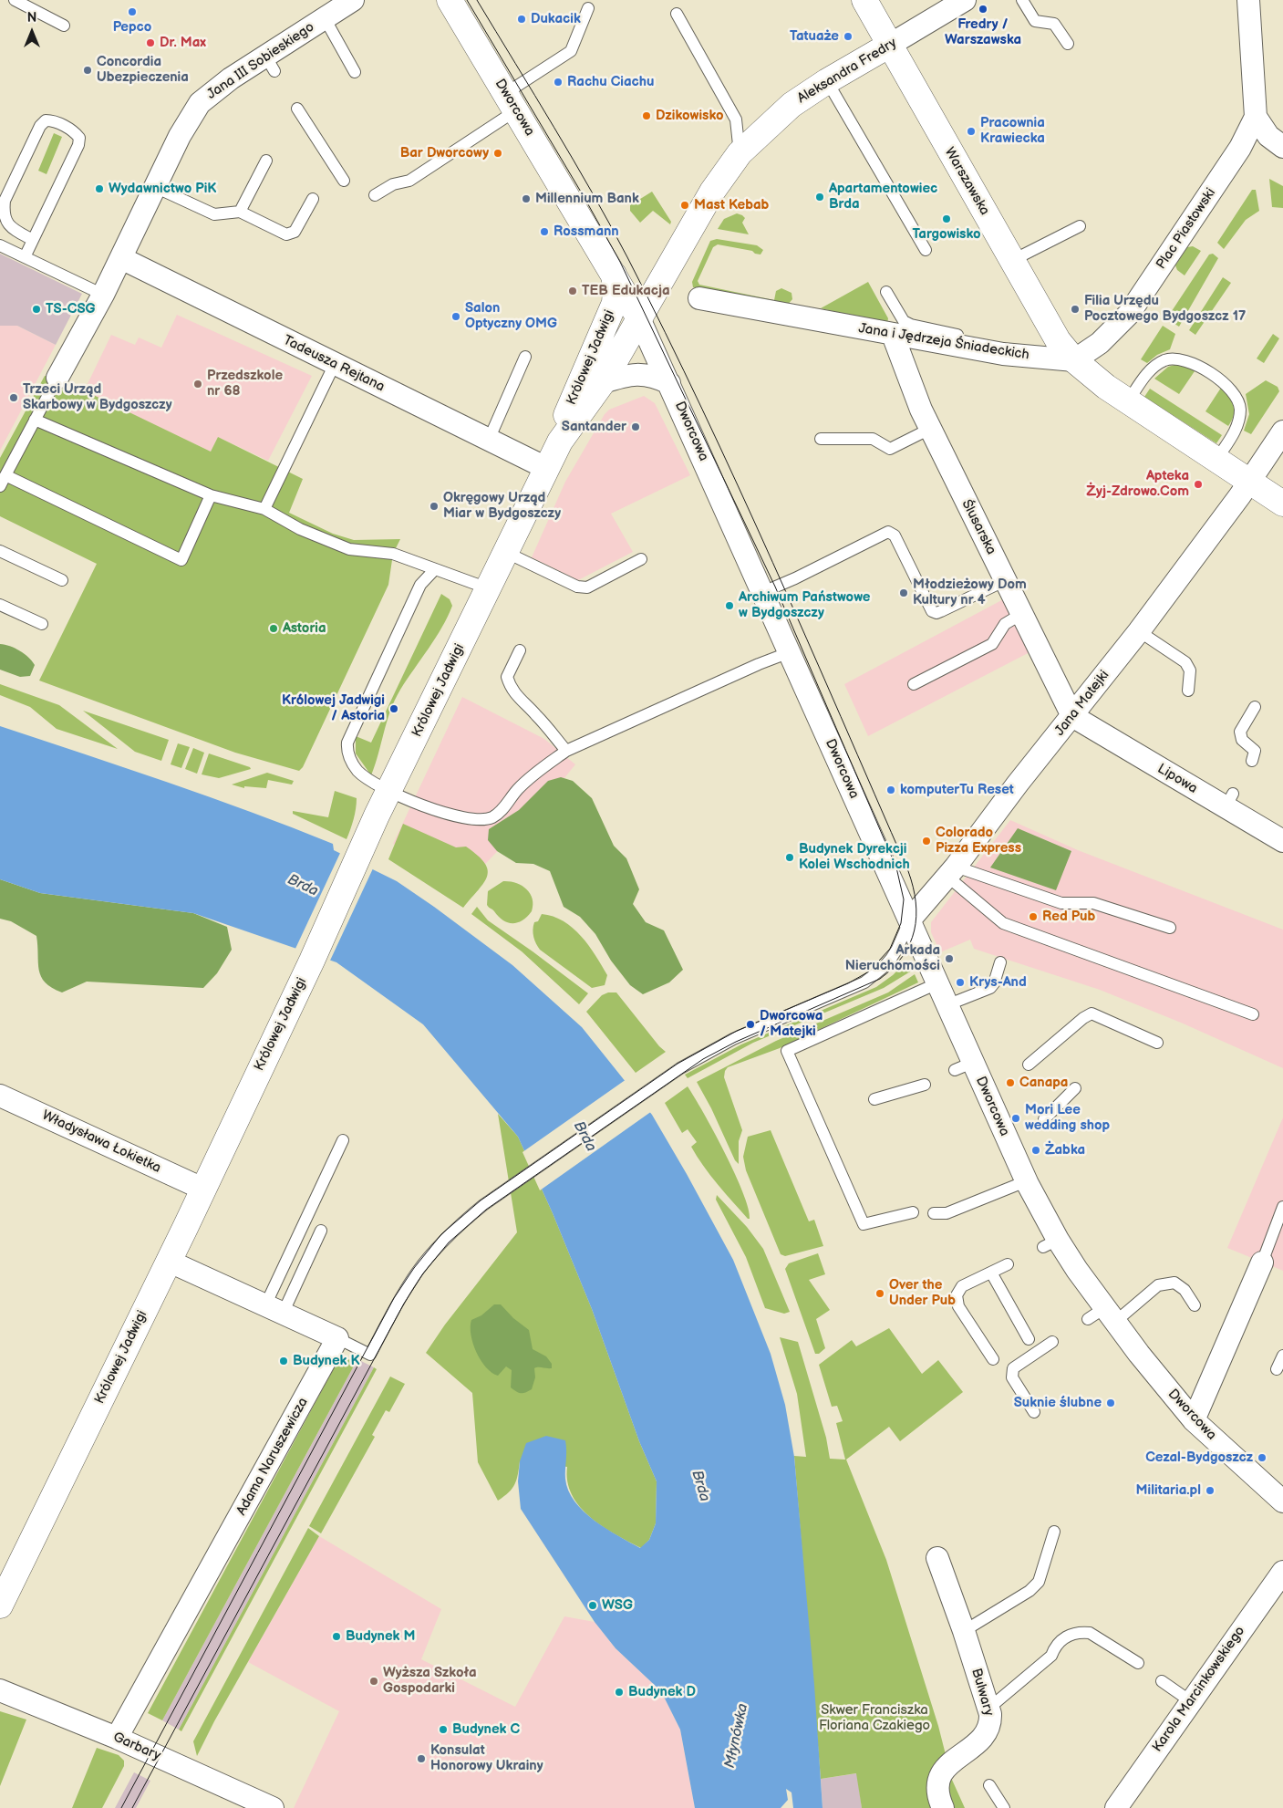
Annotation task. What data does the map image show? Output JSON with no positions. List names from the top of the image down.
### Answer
{
  "streets": {
    "street": [
      "Jana III Sobieskiego",
      "Aleksandra Fredry",
      "Dworcowa",
      "Warszawska",
      "Plac Piastowski",
      "Jana i Jędrzeja Śniadeckich",
      "Królowej Jadwigi",
      "Tadeusza Rejtana",
      "Ślusarska",
      "Jana Matejki",
      "Lipowa",
      "Władysława Łokietka",
      "Adama Naruszewicza",
      "Karola Marcinkowskiego",
      "Bulwary",
      "Garbary"
    ]
  },
  "crossings": [
    ["Jana III Sobieskiego", "Tadeusza Rejtana"],
    ["Aleksandra Fredry", "Dworcowa"],
    ["Aleksandra Fredry", "Warszawska"],
    ["Aleksandra Fredry", "Królowej Jadwigi"],
    ["Dworcowa", "Królowej Jadwigi"],
    ["Dworcowa", "Jana Matejki"],
    ["Warszawska", "Plac Piastowski"],
    ["Warszawska", "Jana i Jędrzeja Śniadeckich"],
    ["Plac Piastowski", "Jana i Jędrzeja Śniadeckich"],
    ["Jana i Jędrzeja Śniadeckich", "Ślusarska"],
    ["Królowej Jadwigi", "Tadeusza Rejtana"],
    ["Królowej Jadwigi", "Władysława Łokietka"],
    ["Ślusarska", "Jana Matejki"],
    ["Ślusarska", "Lipowa"],
    ["Jana Matejki", "Lipowa"],
    ["Adama Naruszewicza", "Garbary"]
  ],
  "water": ["Brda", "Młynówka"],
  "parks": ["Skwer Franciszka Floriana Czakiego"],
  "places": [
    "Fredry / Warszawska",
    "Pepco",
    "Dukacik",
    "Tatuaże",
    "Dr. Max",
    "Concordia Ubezpieczenia",
    "Rachu Ciachu",
    "Dzikowisko",
    "Pracownia Krawiecka",
    "Bar Dworcowy",
    "Wydawnictwo PiK",
    "Apartamentowiec Brda",
    "Millennium Bank",
    "Mast Kebab",
    "Targowisko",
    "Rossmann",
    "TEB Edukacja",
    "TS-CSG",
    "Filia Urzędu Pocztowego Bydgoszcz 17",
    "Salon Optyczny OMG",
    "Przedszkole nr 68",
    "Trzeci Urząd Skarbowy w Bydgoszczy",
    "Santander",
    "Apteka Żyj-Zdrowo.Com",
    "Okręgowy Urząd Miar w Bydgoszczy",
    "Młodzieżowy Dom Kultury nr 4",
    "Archiwum Państwowe w Bydgoszczy",
    "Astoria",
    "Królowej Jadwigi / Astoria",
    "komputerTu Reset",
    "Colorado Pizza Express",
    "Budynek Dyrekcji Kolei Wschodnich",
    "Red Pub",
    "Arkada Nieruchomości",
    "Krys-And",
    "Dworcowa / Matejki",
    "Canapa",
    "Mori Lee wedding shop",
    "Żabka",
    "Over the Under Pub",
    "Budynek K",
    "Suknie ślubne",
    "Cezal-Bydgoszcz",
    "Militaria.pl",
    "WSG",
    "Budynek M",
    "Wyższa Szkoła Gospodarki",
    "Budynek D",
    "Budynek C",
    "Konsulat Honorowy Ukrainy"
  ],
  "north": "top"
}
